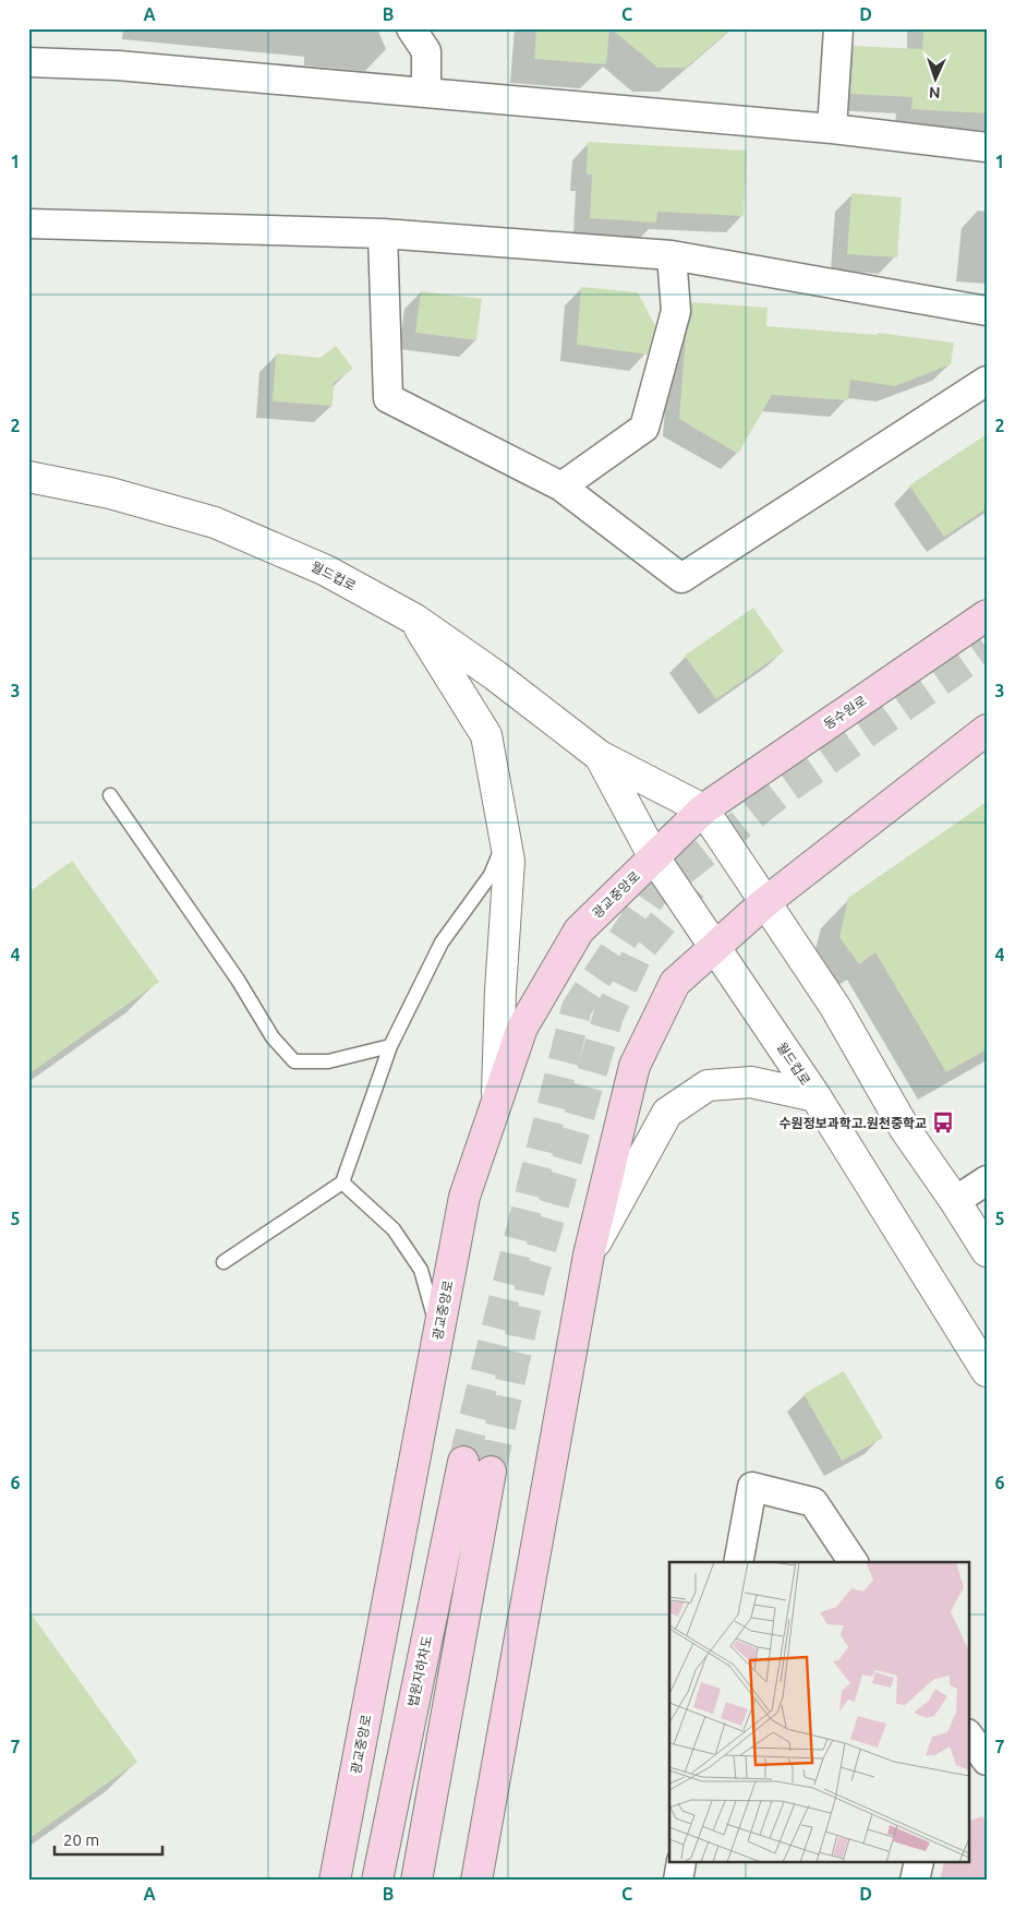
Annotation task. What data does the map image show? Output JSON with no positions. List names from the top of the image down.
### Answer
{
  "streets": {
    "main road": ["동수원로", "광교중앙로", "법원지하차도"],
    "street": ["월드컵로"]
  },
  "crossings": [
    ["월드컵로", "동수원로"],
    ["월드컵로", "광교중앙로"],
    ["동수원로", "광교중앙로"]
  ],
  "places": {
    "bus stop": ["수원정보과학고.원천중학교"]
  },
  "scale_bar": "20 m",
  "north": "bottom",
  "grid": {
    "columns": [
      "A",
      "B",
      "C",
      "D"
    ],
    "rows": [
      "1",
      "2",
      "3",
      "4",
      "5",
      "6",
      "7"
    ]
  }
}
